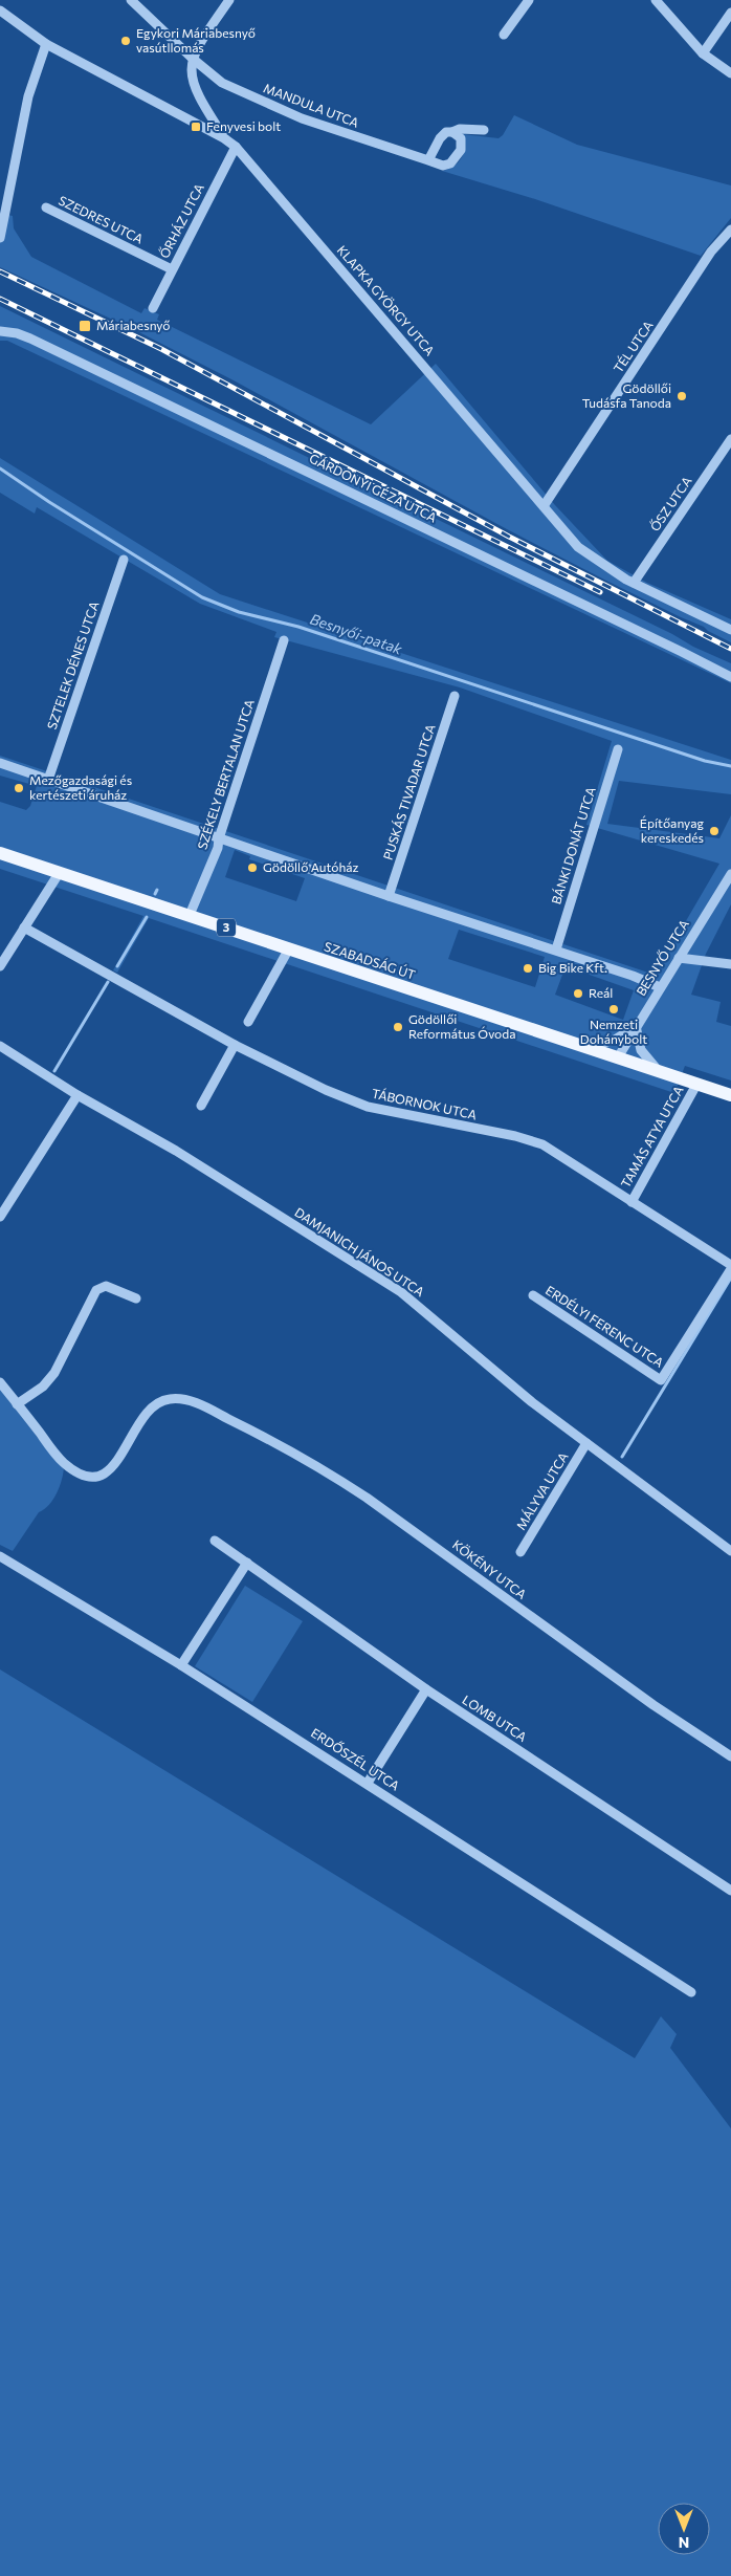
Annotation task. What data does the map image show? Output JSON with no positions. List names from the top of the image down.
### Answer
{
  "streets": {
    "main road": ["3", "SZABADSÁG ÚT"],
    "street": [
      "MANDULA UTCA",
      "SZEDRES UTCA",
      "ŐRHÁZ UTCA",
      "KLAPKA GYÖRGY UTCA",
      "TÉL UTCA",
      "GÁRDONYI GÉZA UTCA",
      "ŐSZ UTCA",
      "SZTELEK DÉNES UTCA",
      "SZÉKELY BERTALAN UTCA",
      "PUSKÁS TIVADAR UTCA",
      "BÁNKI DONÁT UTCA",
      "BESNYŐ UTCA",
      "TÁBORNOK UTCA",
      "TAMÁS ATYA UTCA",
      "DAMJANICH JÁNOS UTCA",
      "ERDÉLYI FERENC UTCA",
      "MÁLYVA UTCA",
      "KÖKÉNY UTCA",
      "LOMB UTCA",
      "ERDŐSZÉL UTCA"
    ]
  },
  "crossings": [
    ["SZEDRES UTCA", "ŐRHÁZ UTCA"],
    ["ŐRHÁZ UTCA", "KLAPKA GYÖRGY UTCA"],
    ["KLAPKA GYÖRGY UTCA", "TÉL UTCA"],
    ["KLAPKA GYÖRGY UTCA", "ŐSZ UTCA"],
    ["SZÉKELY BERTALAN UTCA", "SZABADSÁG ÚT"],
    ["BESNYŐ UTCA", "SZABADSÁG ÚT"],
    ["SZABADSÁG ÚT", "TAMÁS ATYA UTCA"],
    ["TÁBORNOK UTCA", "TAMÁS ATYA UTCA"],
    ["DAMJANICH JÁNOS UTCA", "MÁLYVA UTCA"]
  ],
  "water": ["Besnyői-patak"],
  "places": {
    "other": [
      "Egykori Máriabesnyő vasútllomás",
      "Gödöllői Tudásfa Tanoda",
      "Mezőgazdasági és kertészeti áruház",
      "Építőanyag kereskedés",
      "Gödöllő Autóház",
      "Big Bike Kft.",
      "Reál",
      "Nemzeti Dohánybolt",
      "Gödöllői Református Óvoda"
    ],
    "transit": ["Fenyvesi bolt", "Máriabesnyő"]
  },
  "north": "bottom"
}
